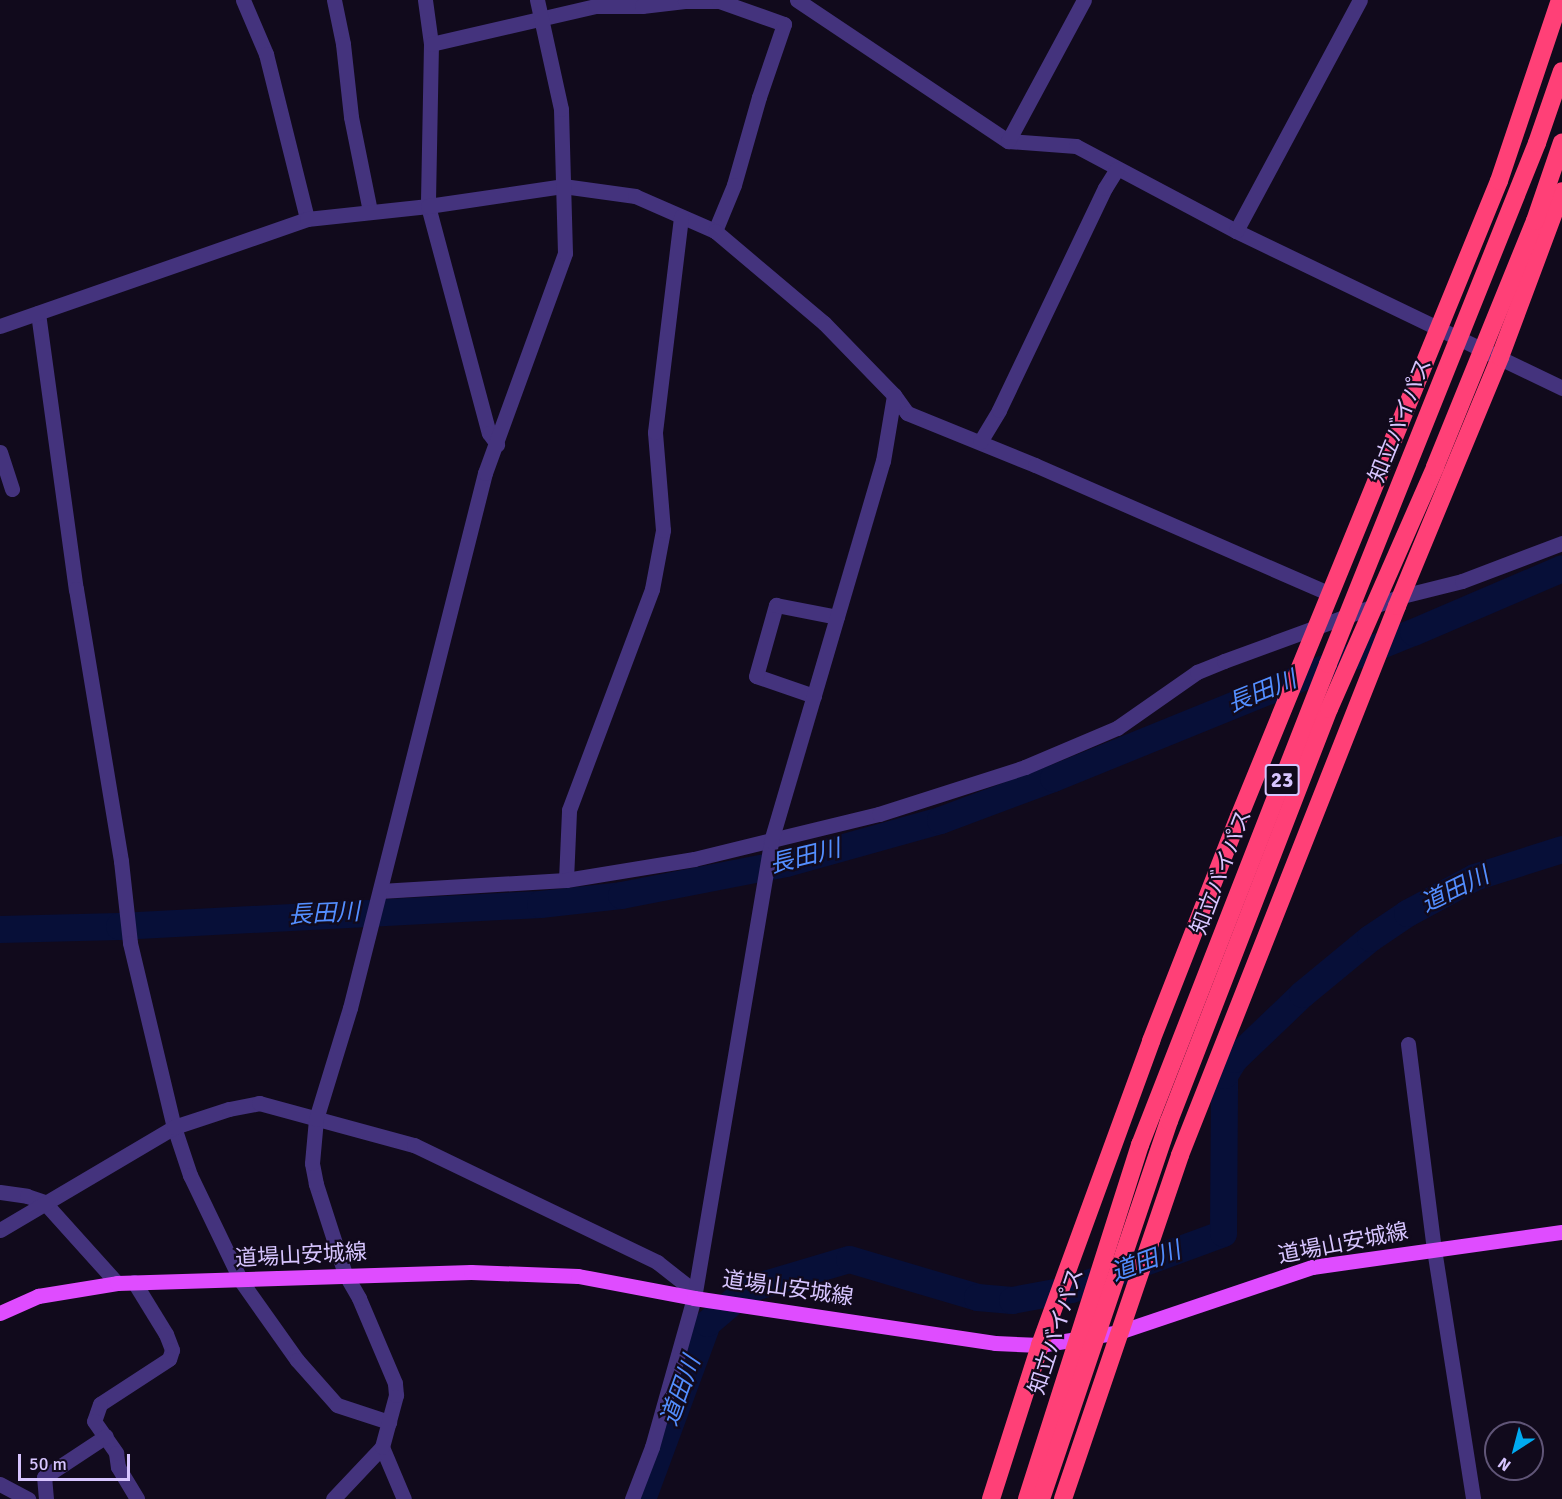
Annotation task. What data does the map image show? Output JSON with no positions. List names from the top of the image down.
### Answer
{
  "streets": {
    "highway": ["知立バイパス", "23"],
    "main road": ["道場山安城線"]
  },
  "crossings": [
    ["23", "道場山安城線"]
  ],
  "water": ["長田川", "道田川"],
  "scale_bar": "50 m",
  "north": "bottom left"
}
